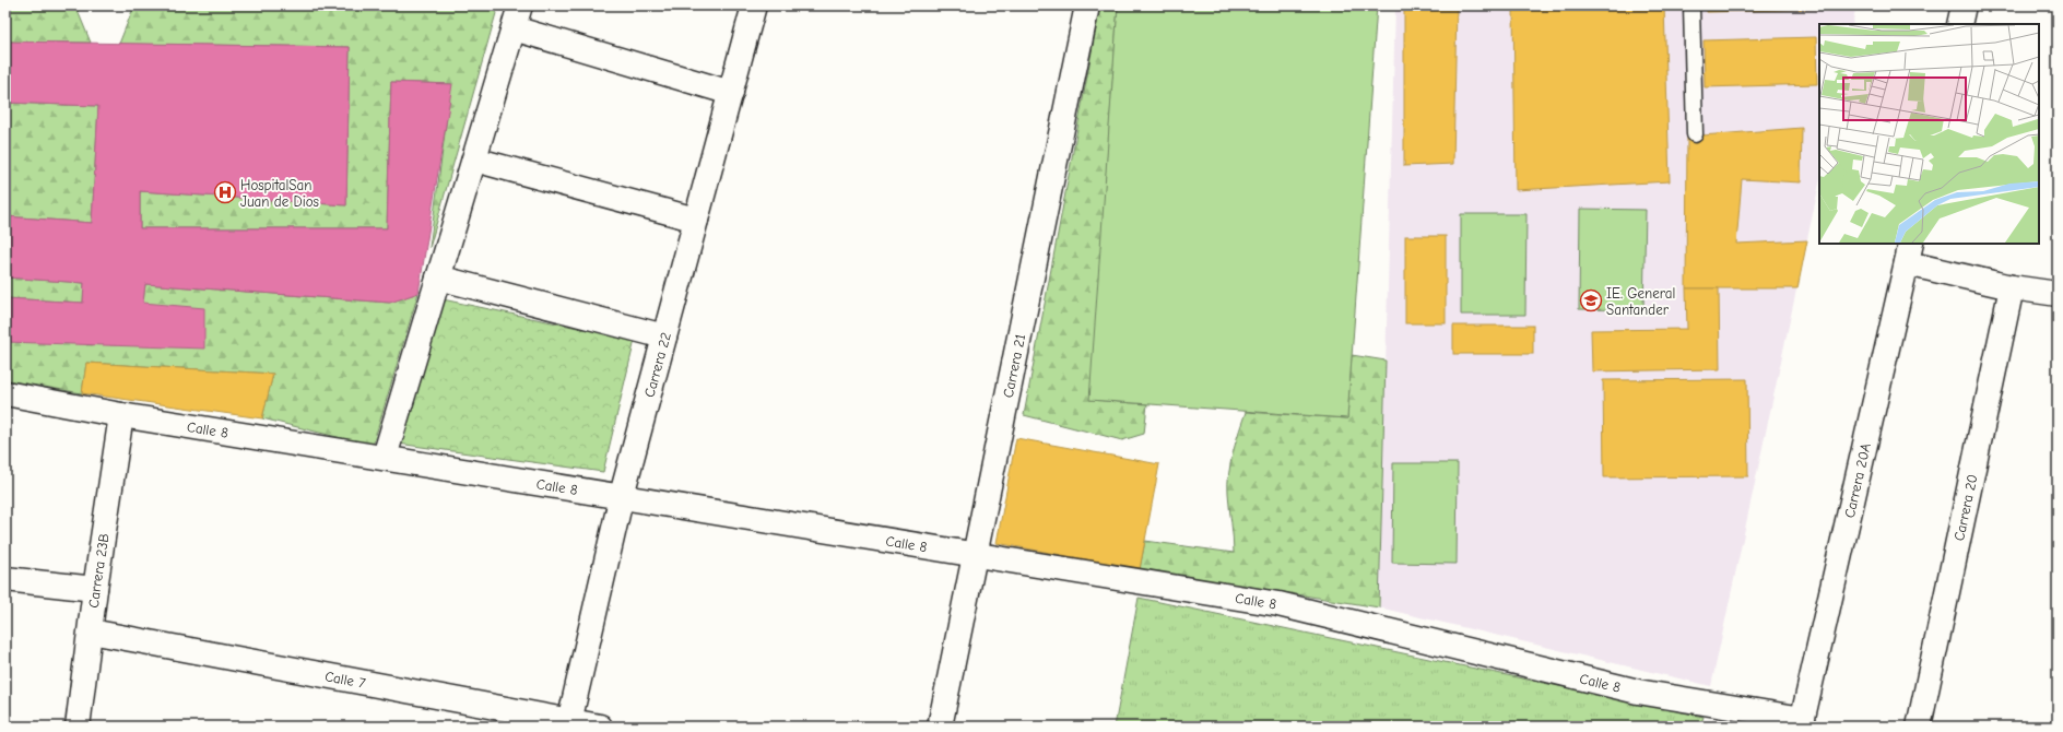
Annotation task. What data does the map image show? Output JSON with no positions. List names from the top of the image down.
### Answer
{
  "streets": {
    "street": [
      "Carrera 22",
      "Carrera 21",
      "Calle 8",
      "Carrera 20A",
      "Carrera 20",
      "Carrera 23B",
      "Calle 7"
    ]
  },
  "crossings": [
    ["Carrera 22", "Calle 8"],
    ["Carrera 22", "Calle 7"],
    ["Carrera 21", "Calle 8"],
    ["Calle 8", "Carrera 20A"],
    ["Calle 8", "Carrera 23B"],
    ["Carrera 23B", "Calle 7"]
  ],
  "places": {
    "hospital": ["HospitalSan Juan de Dios"],
    "school or university": ["IE. General Santander"]
  }
}
